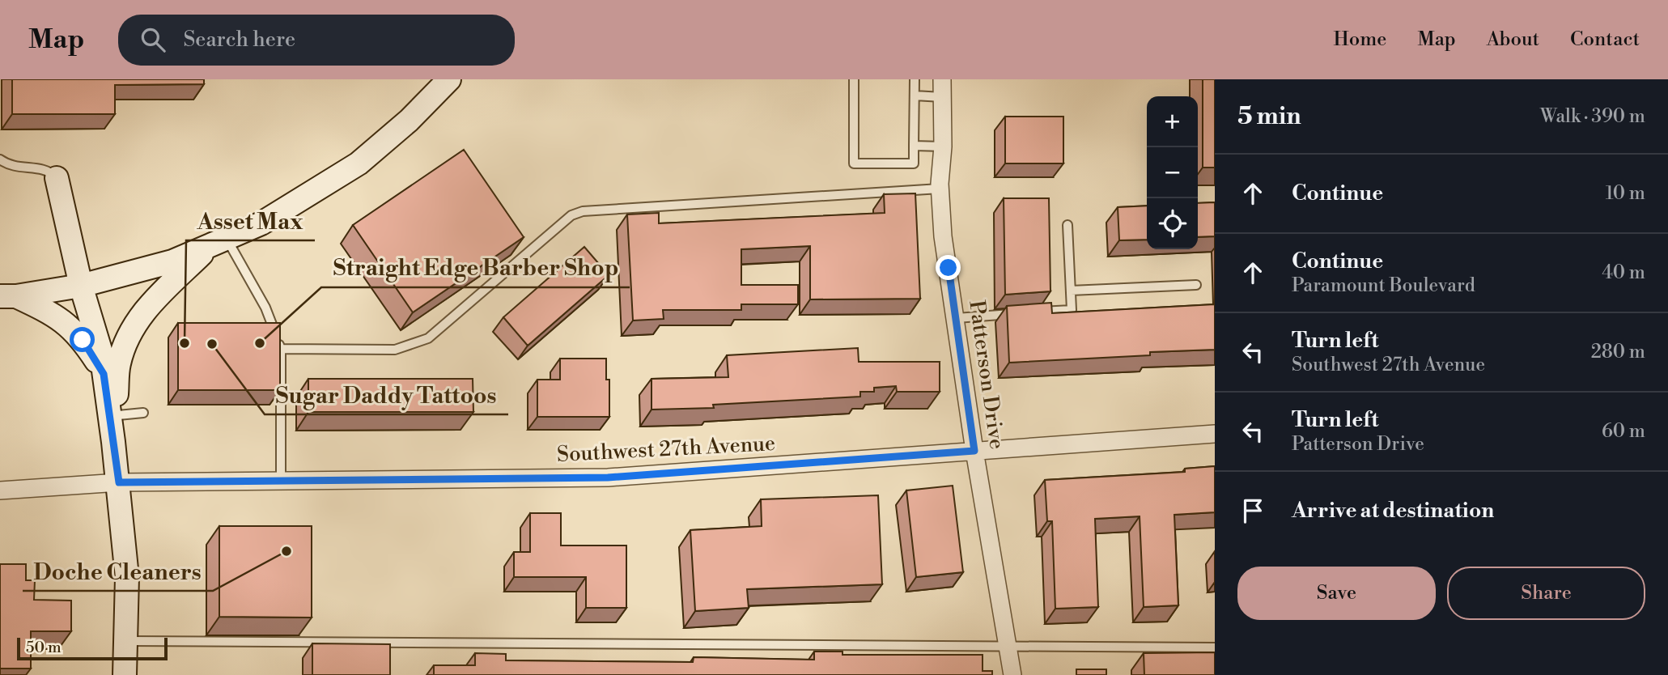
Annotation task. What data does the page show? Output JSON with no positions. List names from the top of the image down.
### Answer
{
  "streets": {
    "street": ["Patterson Drive", "Southwest 27th Avenue"]
  },
  "crossings": [
    ["Patterson Drive", "Southwest 27th Avenue"]
  ],
  "places": [
    "Asset Max",
    "Straight Edge Barber Shop",
    "Sugar Daddy Tattoos",
    "Doche Cleaners"
  ],
  "scale_bar": "50 m",
  "page": {
    "header": "Map",
    "search": "Search here",
    "nav": [
      "Home",
      "Map",
      "About",
      "Contact"
    ],
    "heading": ["5 min", "Walk · 390 m"],
    "map_buttons": ["+", "−"],
    "list": [
      ["Continue", "10 m"],
      ["Continue", "Paramount Boulevard", "40 m"],
      ["Turn left", "Southwest 27th Avenue", "280 m"],
      ["Turn left", "Patterson Drive", "60 m"],
      "Arrive at destination"
    ],
    "buttons": ["Save", "Share"],
    "scale": "50 m"
  }
}
